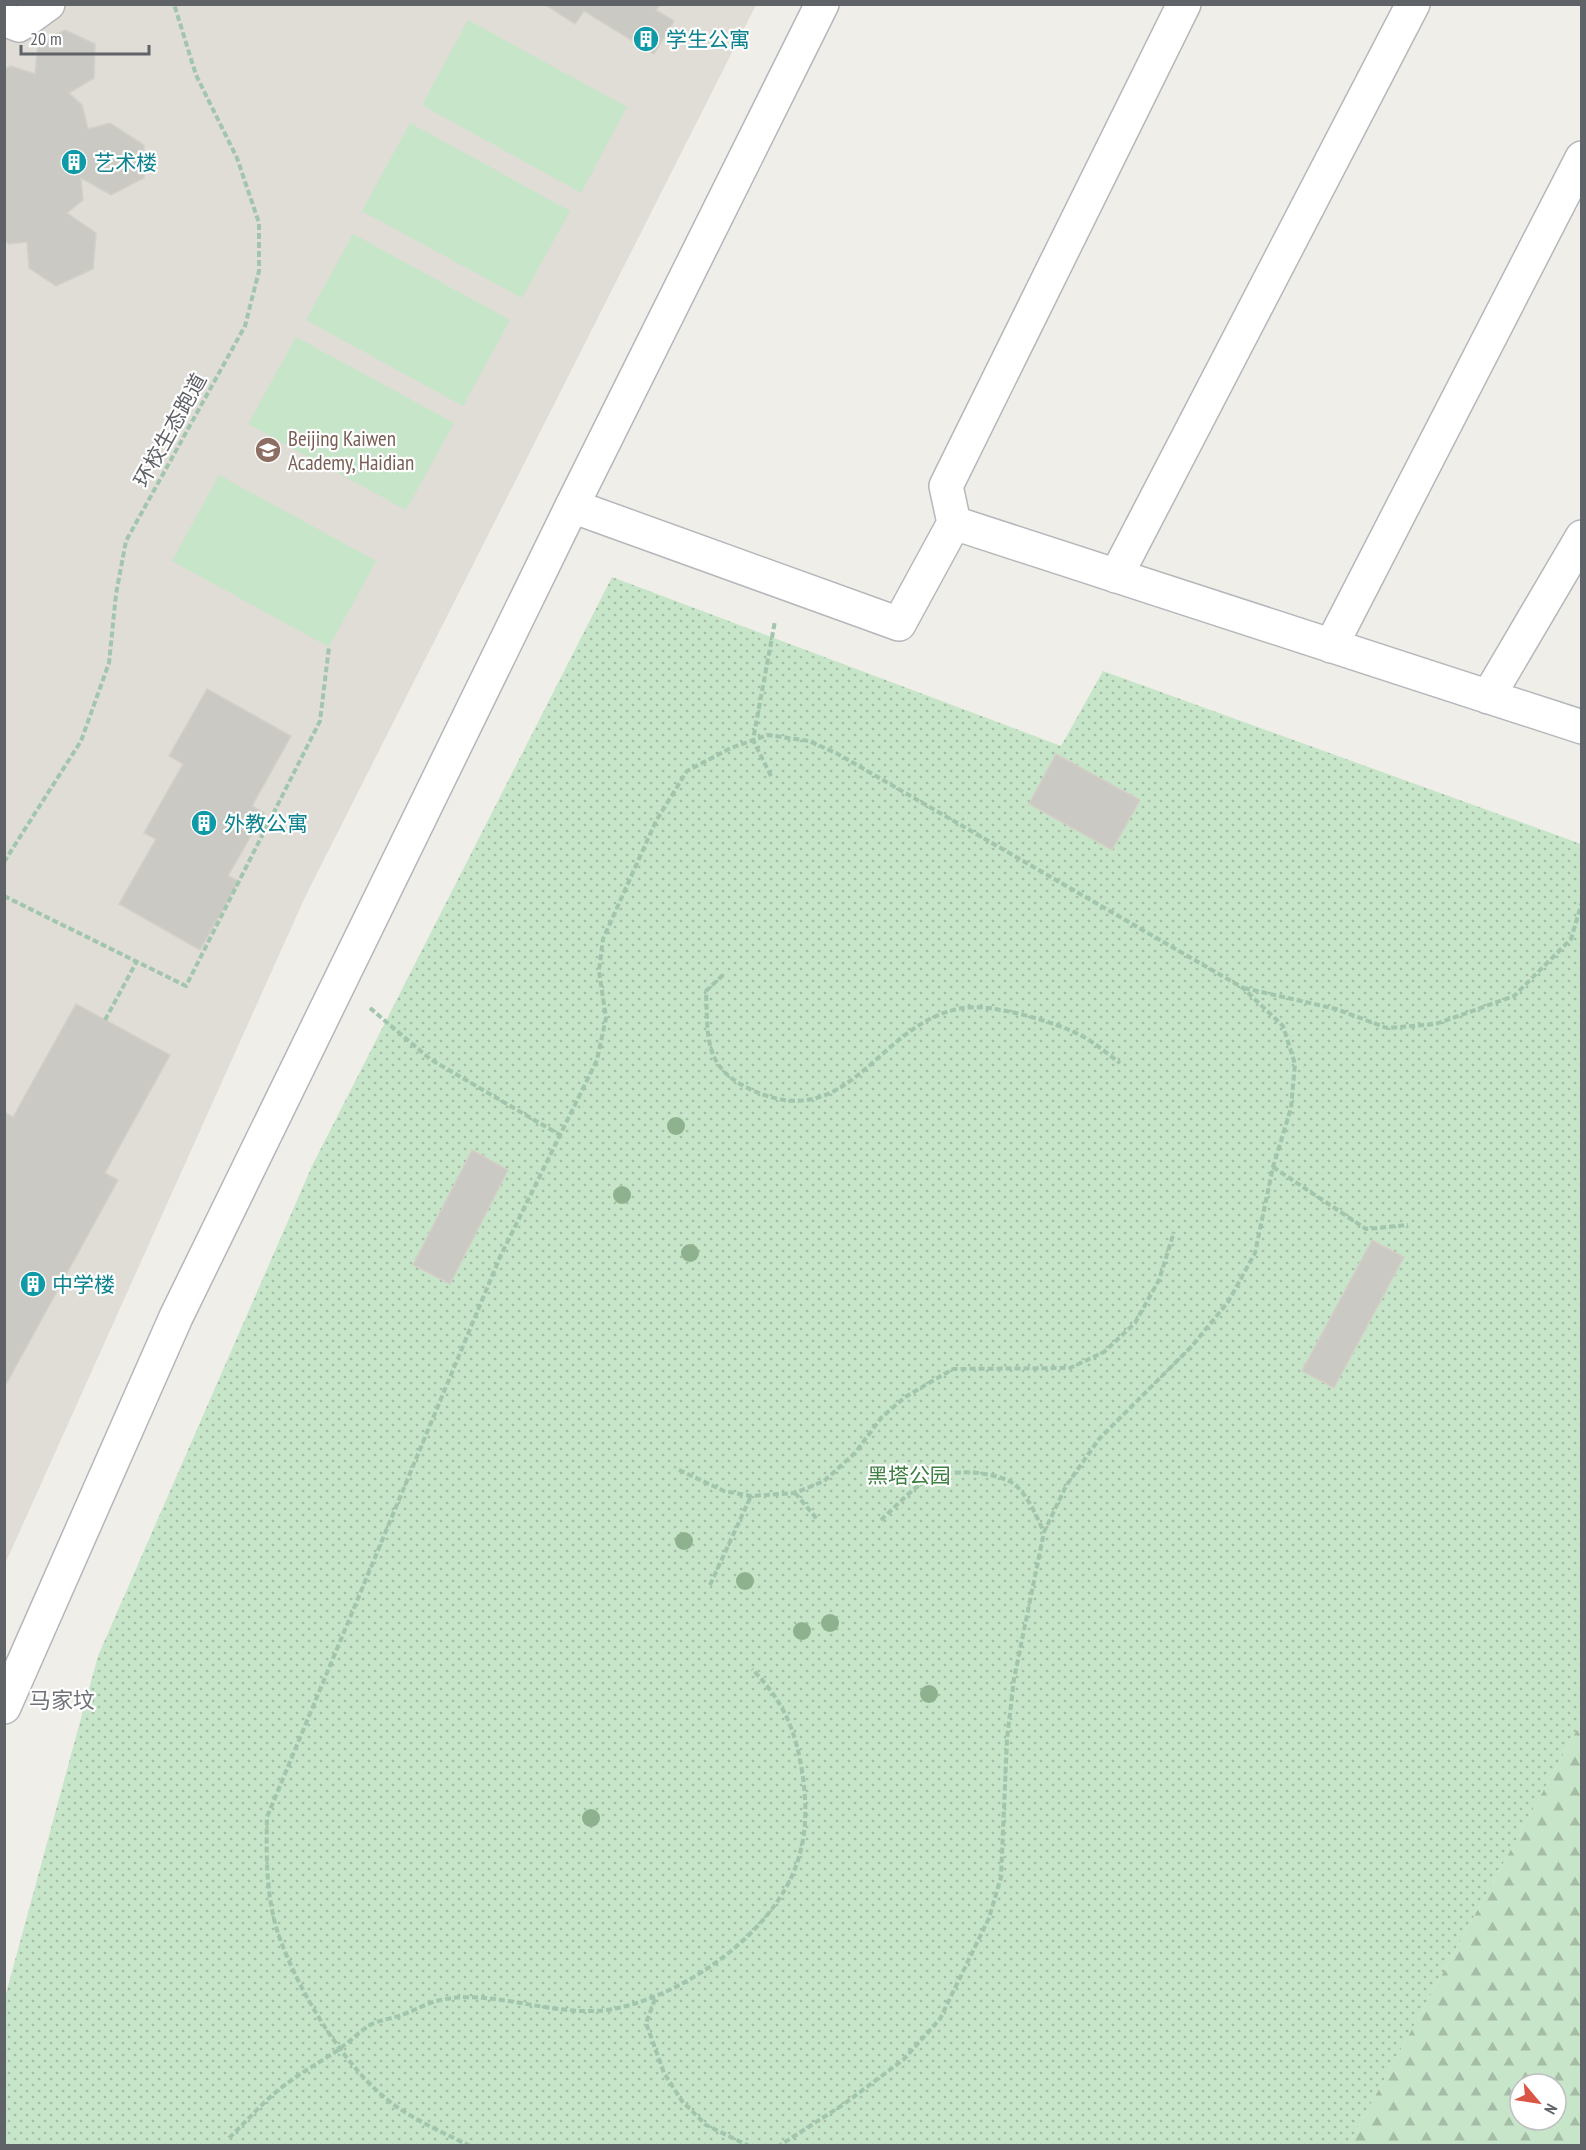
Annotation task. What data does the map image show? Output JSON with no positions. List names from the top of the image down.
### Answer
{
  "streets": {
    "path": ["环校生态跑道"]
  },
  "districts": ["马家坟"],
  "parks": ["黑塔公园"],
  "places": {
    "building": [
      "学生公寓",
      "艺术楼",
      "外教公寓",
      "中学楼"
    ],
    "school or university": ["Beijing Kaiwen Academy, Haidian"]
  },
  "scale_bar": "20 m",
  "north": "bottom right"
}
